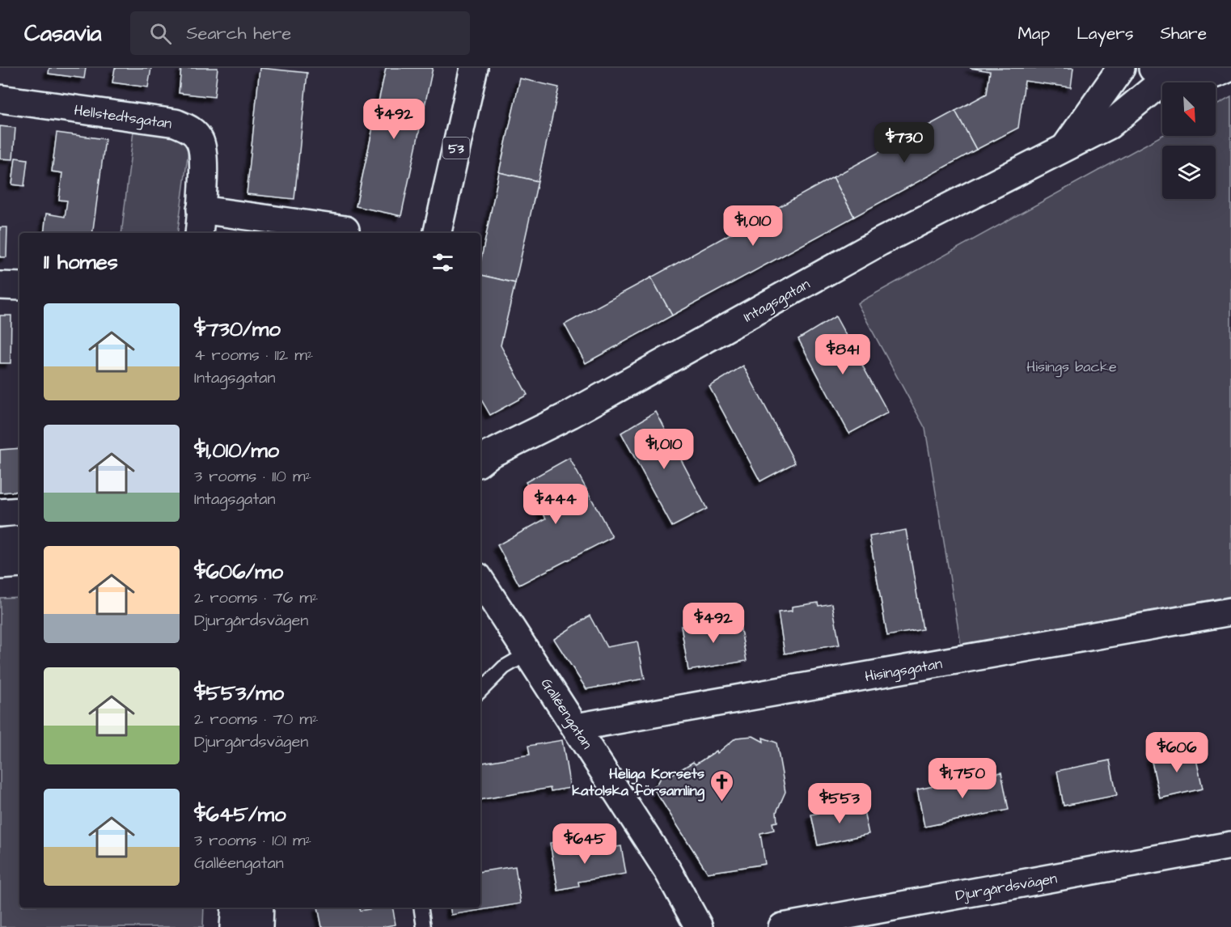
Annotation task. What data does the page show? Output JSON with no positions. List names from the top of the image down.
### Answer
{
  "streets": {
    "street": [
      "Hellstedtsgatan",
      "53",
      "Intagsgatan",
      "Hisingsgatan",
      "Galléengatan",
      "Djurgårdsvägen"
    ]
  },
  "crossings": [
    ["Hisingsgatan", "Galléengatan"]
  ],
  "parks": ["Hisings backe"],
  "places": {
    "church": ["Heliga Korsets katolska församling"]
  },
  "north": "bottom right",
  "page": {
    "header": "Casavia",
    "search": "Search here",
    "nav": ["Map", "Layers", "Share"],
    "price": [
      "$492",
      "$730",
      "$1,010",
      "$841",
      "$1,010",
      "$444",
      "$492",
      "$606",
      "$1,750",
      "$553",
      "$645"
    ],
    "heading": "11 homes",
    "list": [
      {
        "name": "$730/mo",
        "note": "4 rooms · 112 m² · Intagsgatan"
      },
      {
        "name": "$1,010/mo",
        "note": "3 rooms · 110 m² · Intagsgatan"
      },
      {
        "name": "$606/mo",
        "note": "2 rooms · 76 m² · Djurgårdsvägen"
      },
      {
        "name": "$553/mo",
        "note": "2 rooms · 70 m² · Djurgårdsvägen"
      },
      {
        "name": "$645/mo",
        "note": "3 rooms · 101 m² · Galléengatan"
      }
    ]
  }
}
